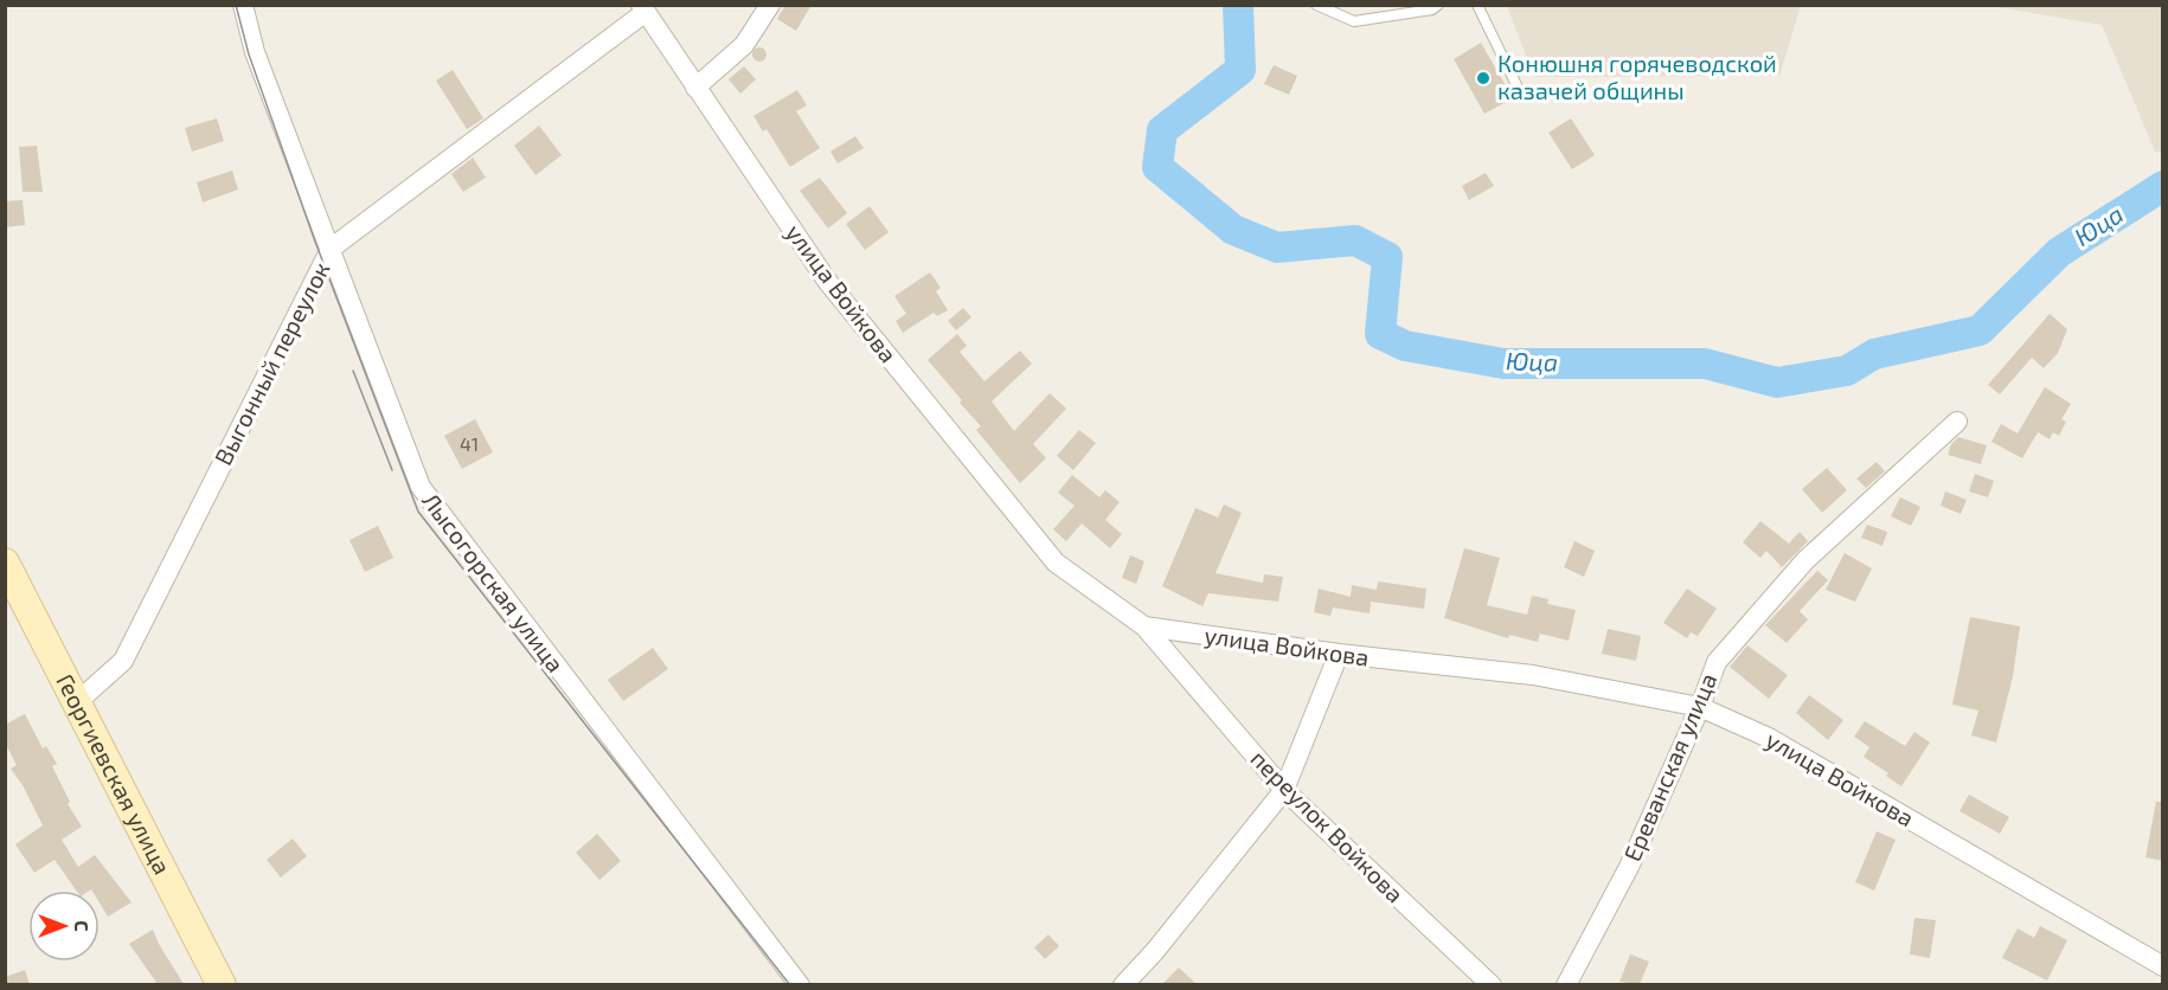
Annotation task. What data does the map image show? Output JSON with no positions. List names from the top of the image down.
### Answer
{
  "streets": {
    "main road": ["Георгиевская улица"],
    "street": [
      "улица Войкова",
      "Выгонный переулок",
      "Лысогорская улица",
      "Ереванская улица",
      "переулок Войкова"
    ]
  },
  "crossings": [
    ["улица Войкова", "Выгонный переулок"],
    ["улица Войкова", "Ереванская улица"],
    ["улица Войкова", "переулок Войкова"],
    ["Выгонный переулок", "Лысогорская улица"],
    ["Выгонный переулок", "Георгиевская улица"]
  ],
  "water": ["Юца"],
  "places": ["Конюшня горячеводской казачей общины"],
  "house_numbers": ["41"],
  "north": "right"
}
